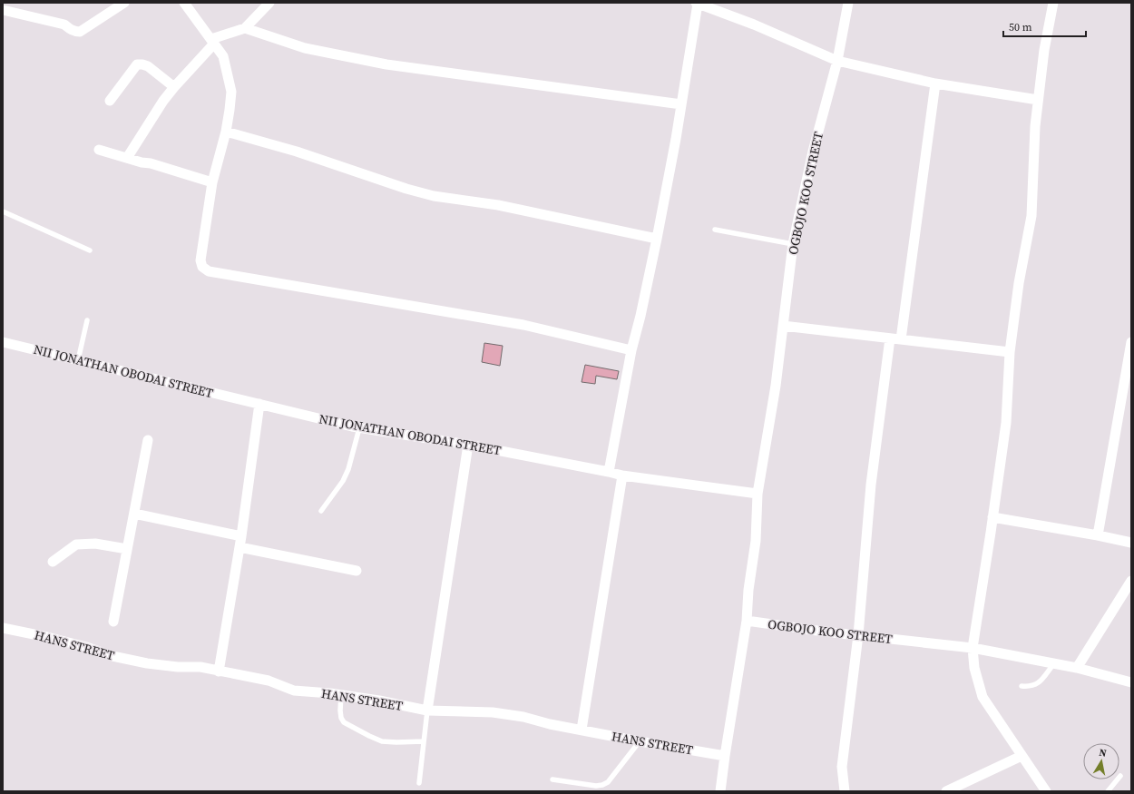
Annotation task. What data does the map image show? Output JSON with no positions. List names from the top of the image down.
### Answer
{
  "streets": {
    "street": ["OGBOJO KOO STREET", "NII JONATHAN OBODAI STREET", "HANS STREET"]
  },
  "crossings": [
    ["OGBOJO KOO STREET", "NII JONATHAN OBODAI STREET"]
  ],
  "scale_bar": "50 m",
  "north": "top"
}
